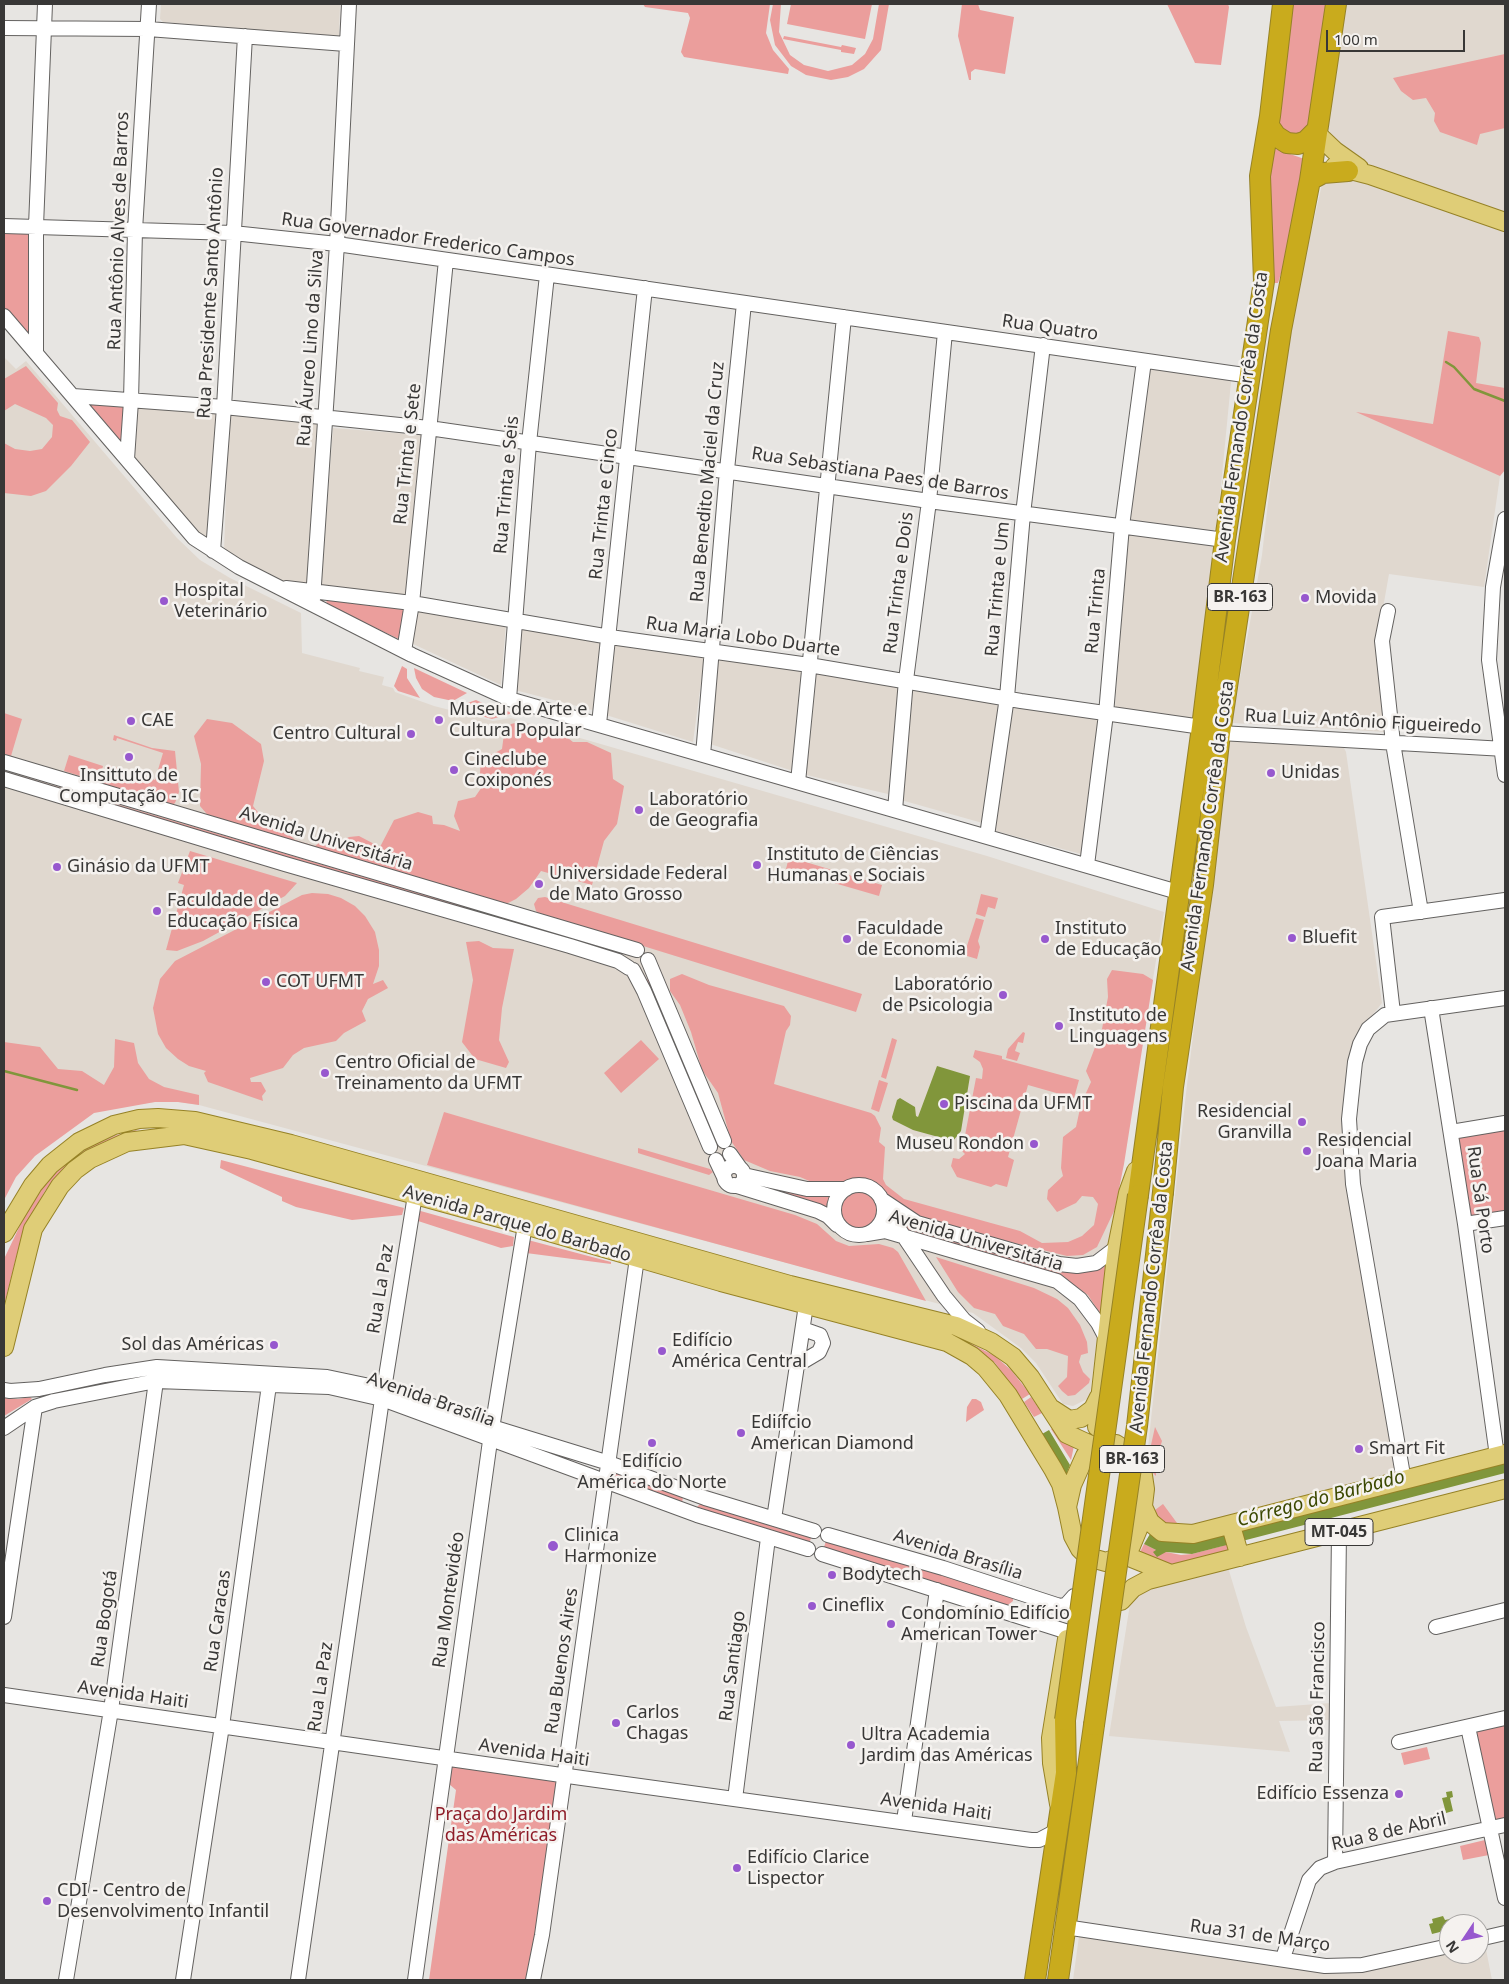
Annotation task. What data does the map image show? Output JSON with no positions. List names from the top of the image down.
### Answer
{
  "streets": {
    "highway": ["Avenida Fernando Corrêa da Costa", "BR-163"],
    "main road": ["Avenida Parque do Barbado", "MT-045"],
    "street": [
      "Rua Antônio Alves de Barros",
      "Rua Governador Frederico Campos",
      "Rua Presidente Santo Antônio",
      "Rua Quatro",
      "Rua Áureo Lino da Silva",
      "Rua Trinta e Sete",
      "Rua Sebastiana Paes de Barros",
      "Rua Benedito Maciel da Cruz",
      "Rua Trinta e Seis",
      "Rua Trinta e Cinco",
      "Rua Trinta e Dois",
      "Rua Trinta e Um",
      "Rua Trinta",
      "Rua Maria Lobo Duarte",
      "Rua Luiz Antônio Figueiredo",
      "Avenida Universitária",
      "Rua Sá Porto",
      "Rua La Paz",
      "Avenida Brasília",
      "Rua Montevidéo",
      "Rua Bogotá",
      "Rua Caracas",
      "Rua Buenos Aires",
      "Rua Santiago",
      "Avenida Haiti",
      "Rua São Francisco",
      "Rua 8 de Abril",
      "Rua 31 de Março"
    ]
  },
  "crossings": [
    ["Rua Antônio Alves de Barros", "Rua Governador Frederico Campos"],
    ["Rua Antônio Alves de Barros", "Rua Sebastiana Paes de Barros"],
    ["Rua Governador Frederico Campos", "Rua Presidente Santo Antônio"],
    ["Rua Governador Frederico Campos", "Rua Quatro"],
    ["Rua Governador Frederico Campos", "Rua Áureo Lino da Silva"],
    ["Rua Governador Frederico Campos", "Rua Trinta e Sete"],
    ["Rua Governador Frederico Campos", "Rua Benedito Maciel da Cruz"],
    ["Rua Governador Frederico Campos", "Rua Trinta e Seis"],
    ["Rua Governador Frederico Campos", "Rua Trinta e Cinco"],
    ["Rua Presidente Santo Antônio", "Rua Sebastiana Paes de Barros"],
    ["Rua Quatro", "Avenida Fernando Corrêa da Costa"],
    ["Rua Quatro", "Rua Trinta e Dois"],
    ["Rua Quatro", "Rua Trinta e Um"],
    ["Rua Quatro", "Rua Trinta"],
    ["Rua Áureo Lino da Silva", "Rua Sebastiana Paes de Barros"],
    ["Rua Áureo Lino da Silva", "Rua Maria Lobo Duarte"],
    ["Avenida Fernando Corrêa da Costa", "Rua Sebastiana Paes de Barros"],
    ["Avenida Fernando Corrêa da Costa", "Rua Maria Lobo Duarte"],
    ["Avenida Fernando Corrêa da Costa", "Rua Luiz Antônio Figueiredo"],
    ["Avenida Fernando Corrêa da Costa", "Avenida Universitária"],
    ["Avenida Fernando Corrêa da Costa", "Avenida Parque do Barbado"],
    ["Avenida Fernando Corrêa da Costa", "Avenida Brasília"],
    ["Avenida Fernando Corrêa da Costa", "MT-045"],
    ["Avenida Fernando Corrêa da Costa", "Avenida Haiti"],
    ["Avenida Fernando Corrêa da Costa", "Rua 31 de Março"],
    ["Rua Trinta e Sete", "Rua Sebastiana Paes de Barros"],
    ["Rua Trinta e Sete", "Rua Maria Lobo Duarte"],
    ["Rua Sebastiana Paes de Barros", "Rua Benedito Maciel da Cruz"],
    ["Rua Sebastiana Paes de Barros", "Rua Trinta e Seis"],
    ["Rua Sebastiana Paes de Barros", "Rua Trinta e Cinco"],
    ["Rua Sebastiana Paes de Barros", "Rua Trinta e Dois"],
    ["Rua Sebastiana Paes de Barros", "Rua Trinta e Um"],
    ["Rua Sebastiana Paes de Barros", "Rua Trinta"],
    ["Rua Benedito Maciel da Cruz", "Rua Maria Lobo Duarte"],
    ["Rua Trinta e Seis", "Rua Maria Lobo Duarte"],
    ["Rua Trinta e Cinco", "Rua Maria Lobo Duarte"],
    ["Rua Trinta e Dois", "Rua Maria Lobo Duarte"],
    ["Rua Trinta e Um", "Rua Maria Lobo Duarte"],
    ["Rua Trinta", "Rua Maria Lobo Duarte"],
    ["Rua Maria Lobo Duarte", "Rua Luiz Antônio Figueiredo"],
    ["Rua Sá Porto", "MT-045"],
    ["Avenida Parque do Barbado", "Rua La Paz"],
    ["Avenida Parque do Barbado", "MT-045"],
    ["Avenida Parque do Barbado", "Rua Montevidéo"],
    ["Avenida Parque do Barbado", "Rua Buenos Aires"],
    ["Rua La Paz", "Avenida Brasília"],
    ["Rua La Paz", "Avenida Haiti"],
    ["Avenida Brasília", "Rua Montevidéo"],
    ["Avenida Brasília", "Rua Bogotá"],
    ["Avenida Brasília", "Rua Caracas"],
    ["Avenida Brasília", "Rua Buenos Aires"],
    ["Avenida Brasília", "Rua Santiago"],
    ["MT-045", "Rua São Francisco"],
    ["Rua Montevidéo", "Avenida Haiti"],
    ["Rua Bogotá", "Avenida Haiti"],
    ["Rua Caracas", "Avenida Haiti"],
    ["Rua Buenos Aires", "Avenida Haiti"],
    ["Rua Santiago", "Avenida Haiti"],
    ["Rua São Francisco", "Rua 8 de Abril"],
    ["Rua 8 de Abril", "Rua 31 de Março"]
  ],
  "water": ["Córrego do Barbado"],
  "parks": ["Praça do Jardim das Américas"],
  "places": [
    "Movida",
    "Hospital Veterinário",
    "Museu de Arte e Cultura Popular",
    "CAE",
    "Centro Cultural",
    "Insittuto de Computação - IC",
    "Cineclube Coxiponés",
    "Unidas",
    "Laboratório de Geografia",
    "Instituto de Ciências Humanas e Sociais",
    "Ginásio da UFMT",
    "Universidade Federal de Mato Grosso",
    "Faculdade de Educação Física",
    "Bluefit",
    "Faculdade de Economia",
    "Instituto de Educação",
    "COT UFMT",
    "Laboratório de Psicologia",
    "Instituto de Linguagens",
    "Centro Oficial de Treinamento da UFMT",
    "Piscina da UFMT",
    "Residencial Granvilla",
    "Museu Rondon",
    "Residencial Joana Maria",
    "Sol das Américas",
    "Edifício América Central",
    "Ediífcio American Diamond",
    "Edifício América do Norte",
    "Smart Fit",
    "Clinica Harmonize",
    "Bodytech",
    "Cineflix",
    "Condomínio Edifício American Tower",
    "Carlos Chagas",
    "Ultra Academia Jardim das Américas",
    "Edifício Essenza",
    "Edifício Clarice Lispector",
    "CDI - Centro de Desenvolvimento Infantil"
  ],
  "scale_bar": "100 m",
  "north": "bottom left"
}
